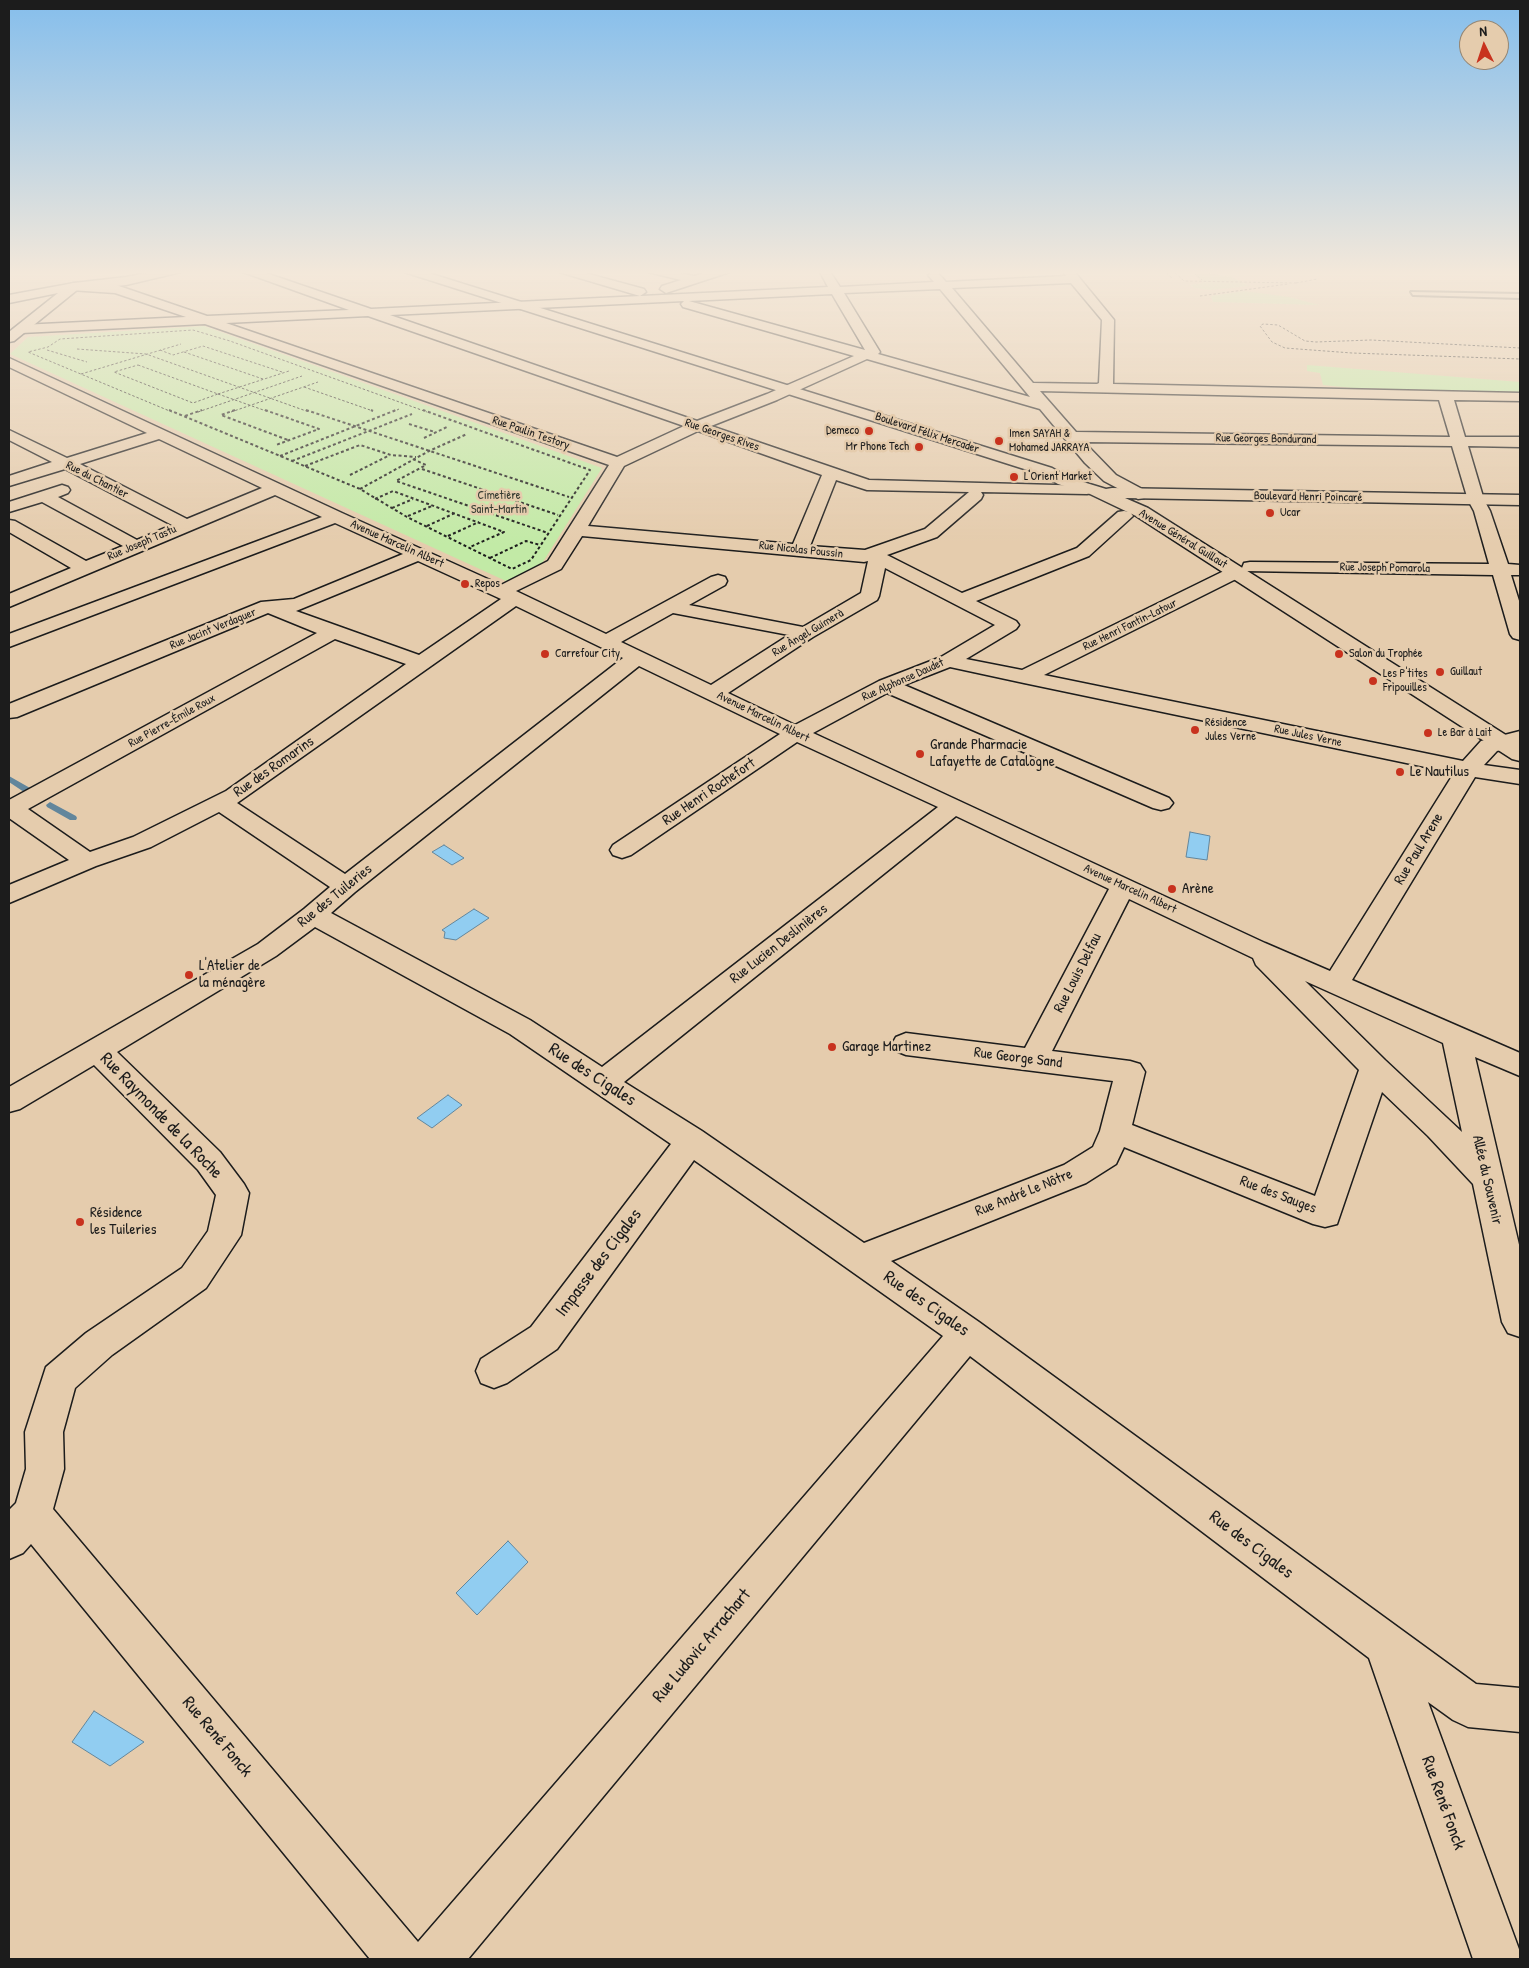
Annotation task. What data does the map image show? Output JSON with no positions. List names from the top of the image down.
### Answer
{
  "streets": {
    "street": [
      "Rue Paulin Testory",
      "Boulevard Félix Mercader",
      "Rue Georges Rives",
      "Rue Georges Bondurand",
      "Rue du Chantier",
      "Boulevard Henri Poincaré",
      "Avenue Général Guillaut",
      "Rue Joseph Tastu",
      "Avenue Marcelin Albert",
      "Rue Nicolas Poussin",
      "Rue Joseph Pomarola",
      "Rue Henri Fantin-Latour",
      "Rue Jacint Verdaguer",
      "Rue Àngel Guimerà",
      "Rue Alphonse Daudet",
      "Rue Pierre-Émile Roux",
      "Rue Jules Verne",
      "Rue des Romarins",
      "Rue Henri Rochefort",
      "Rue Paul Arene",
      "Rue des Tuileries",
      "Rue Lucien Deslinières",
      "Rue Louis Delfau",
      "Rue George Sand",
      "Rue des Cigales",
      "Rue Raymonde de la Roche",
      "Allée du Souvenir",
      "Rue André Le Nôtre",
      "Rue des Sauges",
      "Impasse des Cigales",
      "Rue Ludovic Arrachart",
      "Rue René Fonck"
    ]
  },
  "crossings": [
    ["Rue Paulin Testory", "Rue des Romarins"],
    ["Boulevard Félix Mercader", "Avenue Général Guillaut"],
    ["Rue Georges Rives", "Boulevard Henri Poincaré"],
    ["Rue Georges Rives", "Avenue Général Guillaut"],
    ["Rue du Chantier", "Rue Joseph Tastu"],
    ["Boulevard Henri Poincaré", "Avenue Général Guillaut"],
    ["Avenue Général Guillaut", "Rue Joseph Pomarola"],
    ["Avenue Général Guillaut", "Rue Henri Fantin-Latour"],
    ["Avenue Général Guillaut", "Rue Paul Arene"],
    ["Rue Joseph Tastu", "Avenue Marcelin Albert"],
    ["Avenue Marcelin Albert", "Rue Jacint Verdaguer"],
    ["Avenue Marcelin Albert", "Rue Àngel Guimerà"],
    ["Avenue Marcelin Albert", "Rue Alphonse Daudet"],
    ["Avenue Marcelin Albert", "Rue des Romarins"],
    ["Avenue Marcelin Albert", "Rue Henri Rochefort"],
    ["Avenue Marcelin Albert", "Rue Paul Arene"],
    ["Avenue Marcelin Albert", "Rue des Tuileries"],
    ["Avenue Marcelin Albert", "Rue Lucien Deslinières"],
    ["Avenue Marcelin Albert", "Rue Louis Delfau"],
    ["Avenue Marcelin Albert", "Allée du Souvenir"],
    ["Rue Nicolas Poussin", "Rue Àngel Guimerà"],
    ["Rue Nicolas Poussin", "Rue Alphonse Daudet"],
    ["Rue Nicolas Poussin", "Rue des Romarins"],
    ["Rue Joseph Pomarola", "Rue Henri Fantin-Latour"],
    ["Rue Henri Fantin-Latour", "Rue Jules Verne"],
    ["Rue Alphonse Daudet", "Rue Jules Verne"],
    ["Rue Alphonse Daudet", "Rue Henri Rochefort"],
    ["Rue Jules Verne", "Rue Paul Arene"],
    ["Rue des Tuileries", "Rue des Cigales"],
    ["Rue des Tuileries", "Rue Raymonde de la Roche"],
    ["Rue Lucien Deslinières", "Rue des Cigales"],
    ["Rue Louis Delfau", "Rue George Sand"],
    ["Rue George Sand", "Rue André Le Nôtre"],
    ["Rue des Cigales", "Rue André Le Nôtre"],
    ["Rue des Cigales", "Impasse des Cigales"],
    ["Rue des Cigales", "Rue Ludovic Arrachart"],
    ["Rue des Cigales", "Rue René Fonck"],
    ["Rue Raymonde de la Roche", "Rue René Fonck"],
    ["Rue André Le Nôtre", "Rue des Sauges"]
  ],
  "parks": ["Cimetière Saint-Martin"],
  "places": [
    "Demeco",
    "Imen SAYAH & Mohamed JARRAYA",
    "Mr Phone Tech",
    "L'Orient Market",
    "Ucar",
    "Repos",
    "Carrefour City",
    "Salon du Trophée",
    "Guillaut",
    "Les P'tites Fripouilles",
    "Résidence Jules Verne",
    "Le Bar à Lait",
    "Grande Pharmacie Lafayette de Catalogne",
    "Le Nautilus",
    "Arène",
    "L'Atelier de la ménagère",
    "Garage Martinez",
    "Résidence les Tuileries"
  ],
  "north": "top"
}
